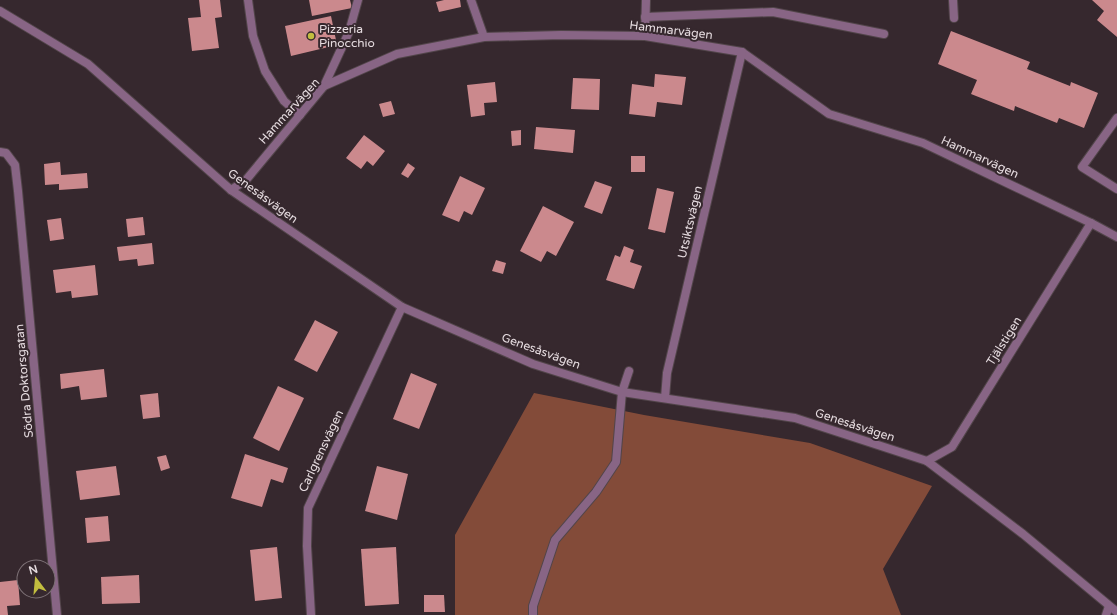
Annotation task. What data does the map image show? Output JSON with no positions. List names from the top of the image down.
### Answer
{
  "streets": {
    "street": [
      "Hammarvägen",
      "Genesåsvägen",
      "Utsiktsvägen",
      "Tjälstigen",
      "Södra Doktorsgatan",
      "Carlgrensvägen"
    ]
  },
  "crossings": [
    ["Hammarvägen", "Genesåsvägen"],
    ["Hammarvägen", "Utsiktsvägen"],
    ["Hammarvägen", "Tjälstigen"],
    ["Genesåsvägen", "Utsiktsvägen"],
    ["Genesåsvägen", "Tjälstigen"],
    ["Genesåsvägen", "Carlgrensvägen"]
  ],
  "places": ["Pizzeria Pinocchio"],
  "north": "top"
}
